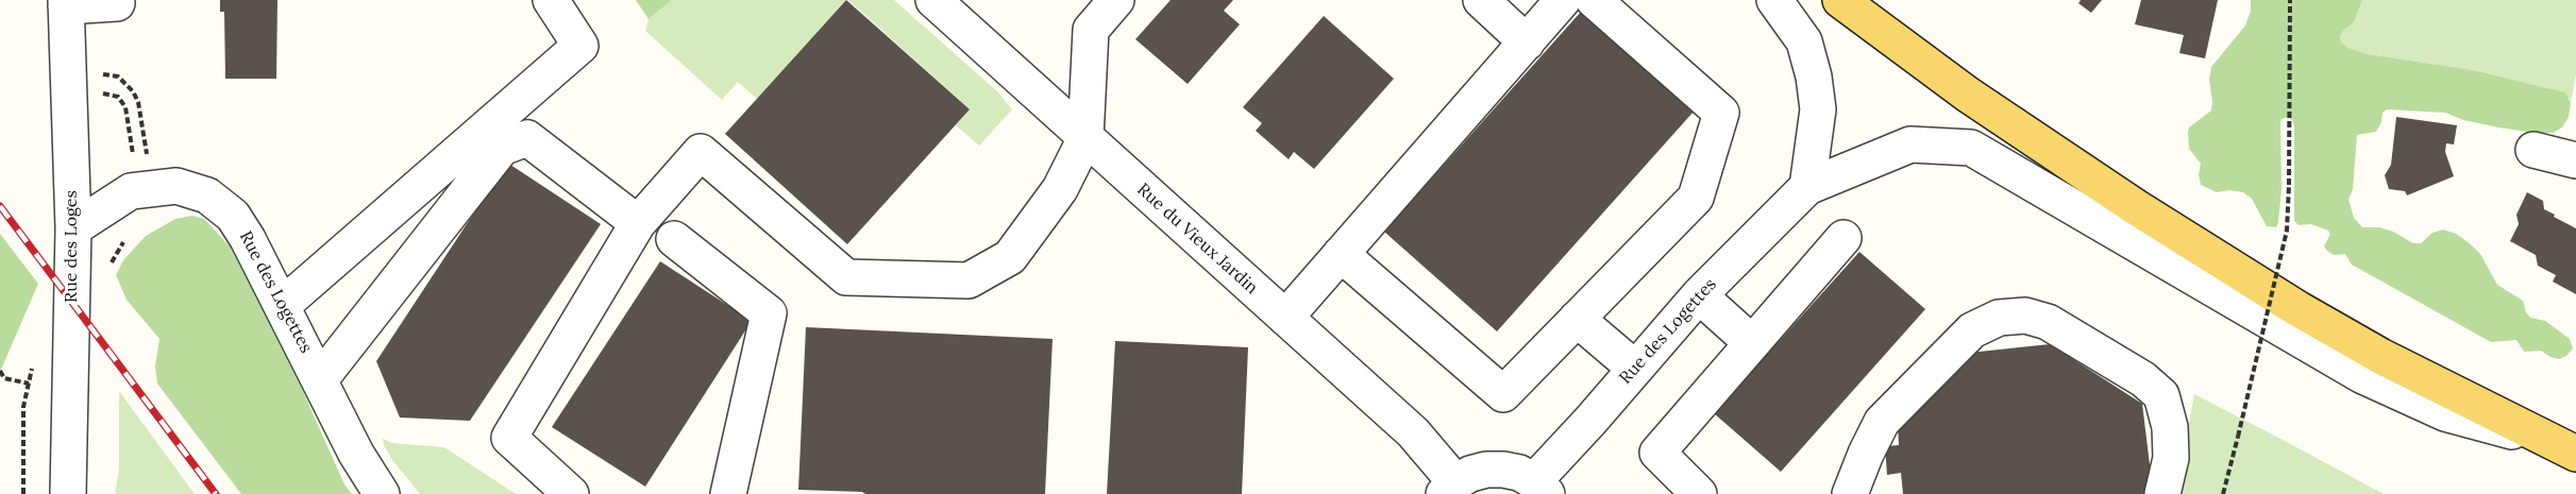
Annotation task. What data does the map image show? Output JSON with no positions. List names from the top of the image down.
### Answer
{
  "streets": {
    "street": ["Rue du Vieux Jardin", "Rue des Loges", "Rue des Logettes"]
  },
  "crossings": [
    ["Rue des Loges", "Rue des Logettes"]
  ]
}
